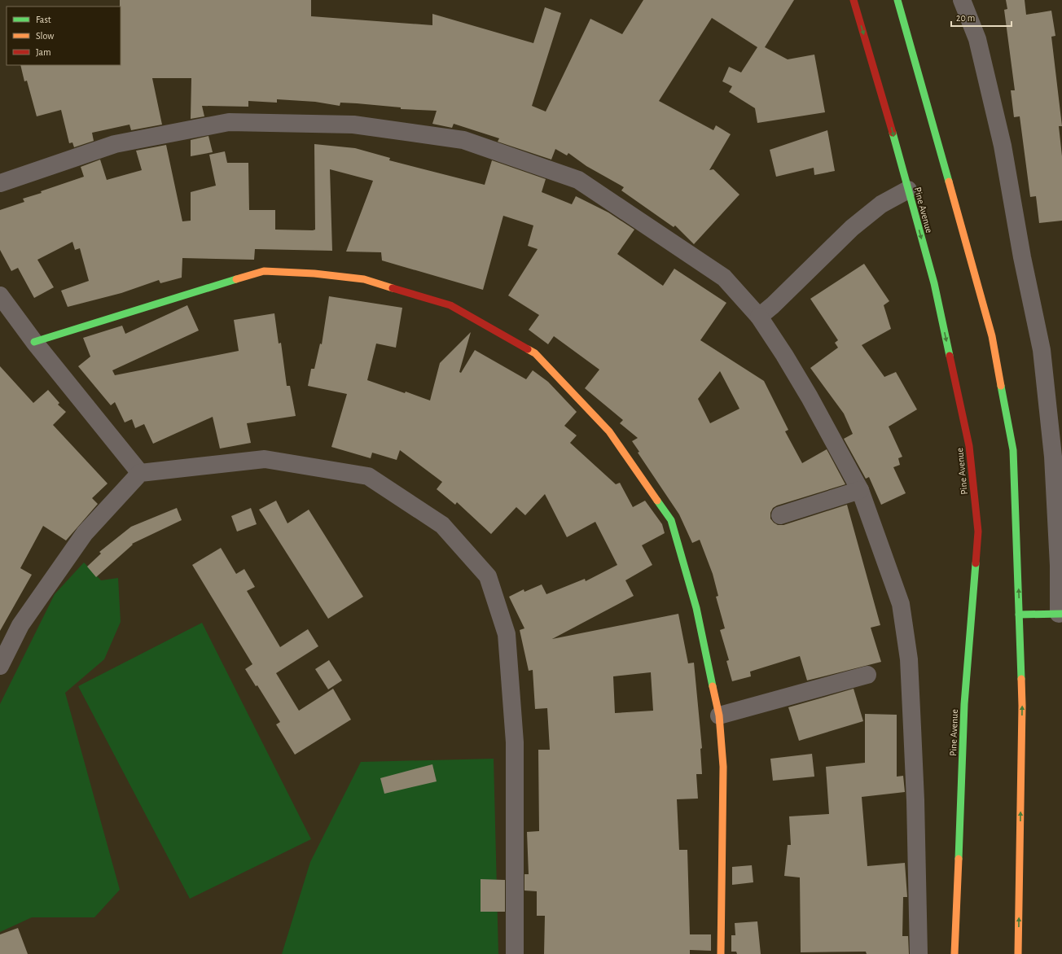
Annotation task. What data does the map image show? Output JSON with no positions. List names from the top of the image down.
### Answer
{
  "streets": {
    "main road": ["Pine Avenue"]
  },
  "legend": ["Fast", "Slow", "Jam"],
  "scale_bar": "20 m"
}
